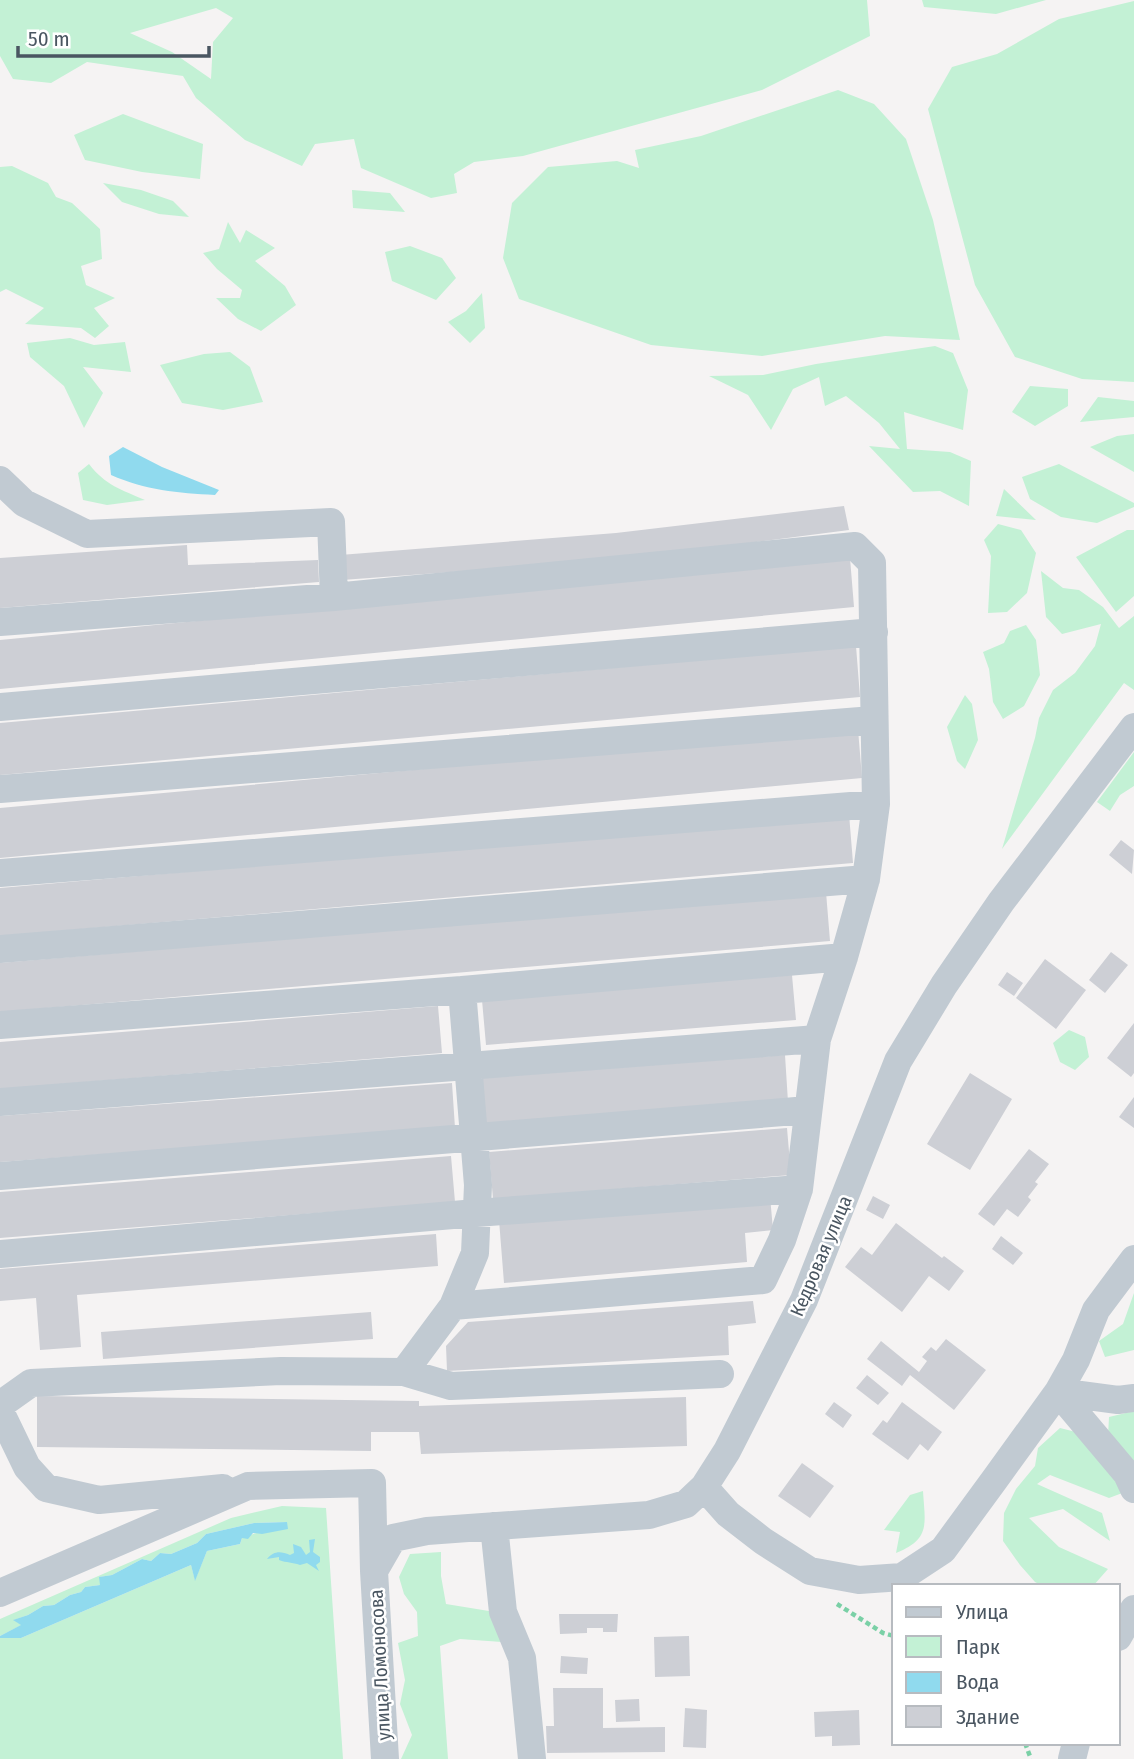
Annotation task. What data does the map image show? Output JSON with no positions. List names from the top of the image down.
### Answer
{
  "streets": {
    "street": ["Кедровая улица", "улица Ломоносова"]
  },
  "crossings": [
    ["Кедровая улица", "улица Ломоносова"]
  ],
  "legend": [
    "Улица",
    "Парк",
    "Вода",
    "Здание"
  ],
  "scale_bar": "50 m"
}
